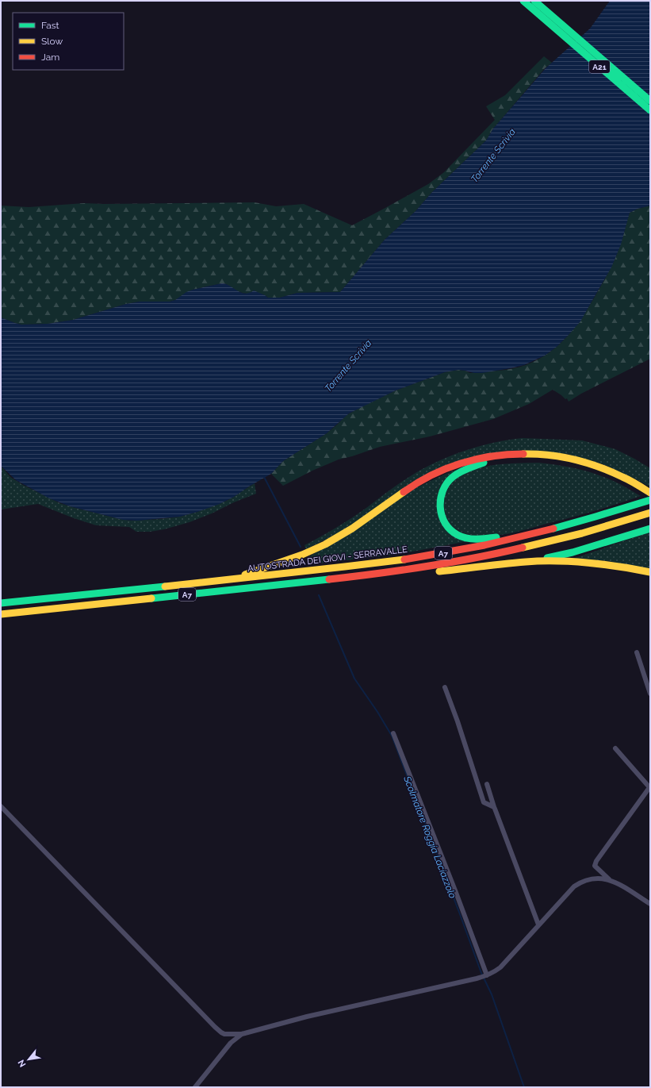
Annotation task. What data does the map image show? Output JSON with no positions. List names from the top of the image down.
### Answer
{
  "streets": {
    "highway": ["A21", "A7", "AUTOSTRADA DEI GIOVI - SERRAVALLE"]
  },
  "water": ["Torrente Scrivia", "Scolmatore Roggia Laciazzolo"],
  "legend": ["Fast", "Slow", "Jam"],
  "north": "bottom left"
}
